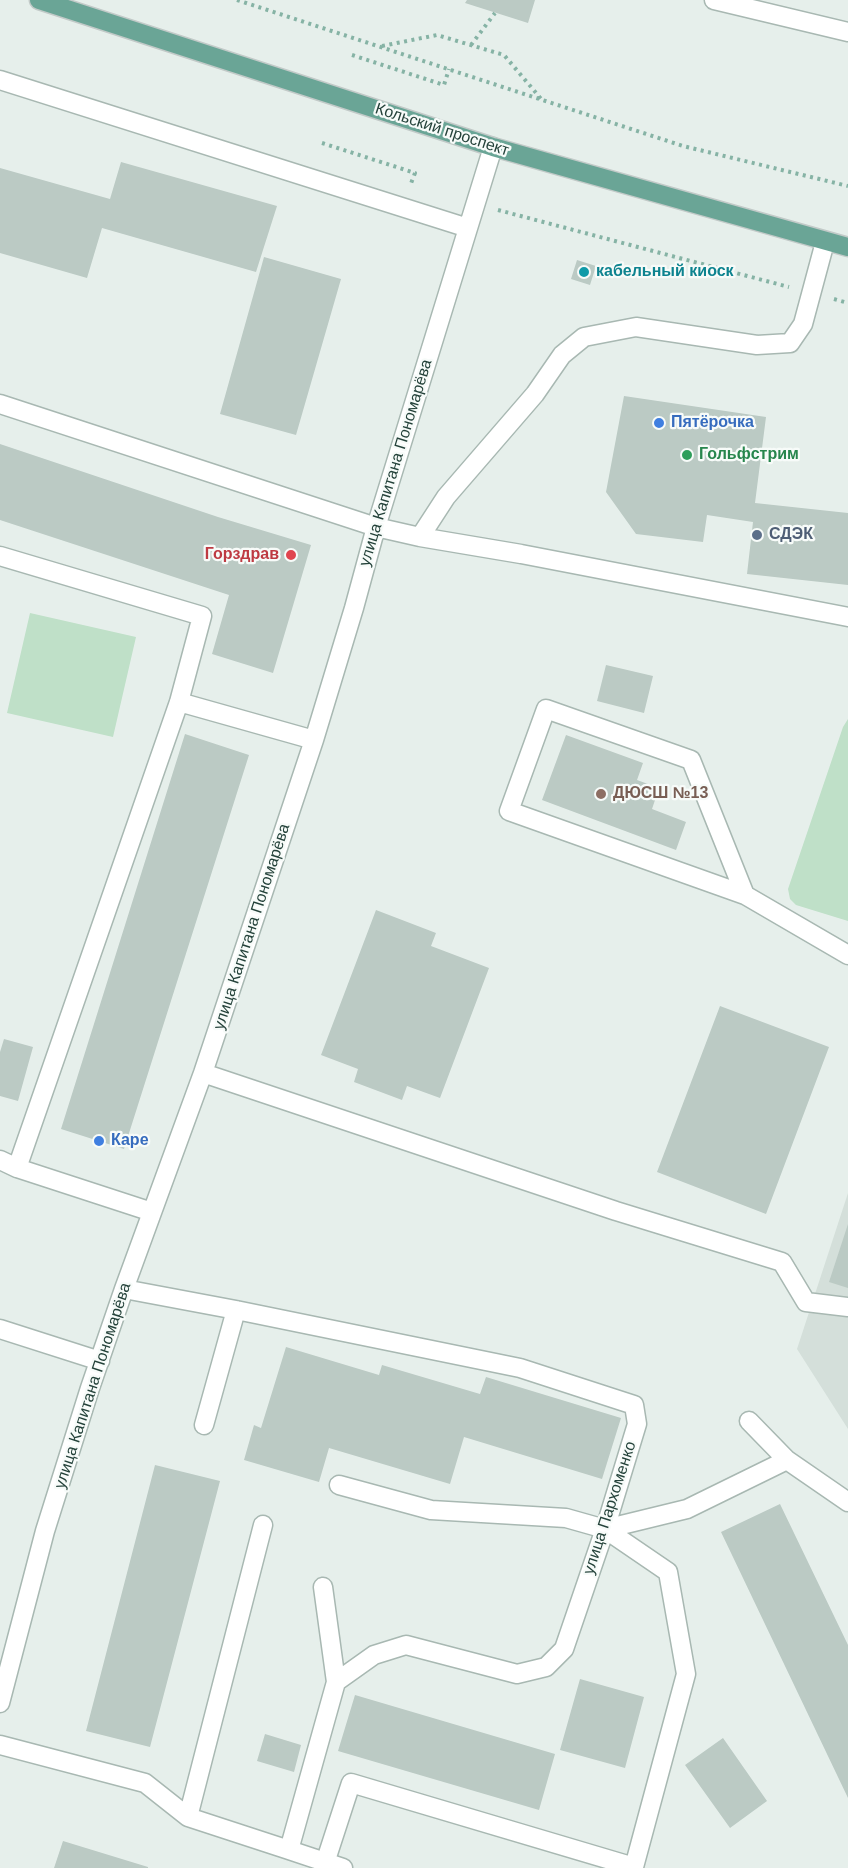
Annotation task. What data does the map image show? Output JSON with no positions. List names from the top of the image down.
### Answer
{
  "streets": {
    "main road": ["Кольский проспект"],
    "street": ["улица Капитана Пономарёва", "улица Пархоменко"]
  },
  "crossings": [
    ["Кольский проспект", "улица Капитана Пономарёва"],
    ["улица Капитана Пономарёва", "улица Пархоменко"]
  ],
  "places": [
    "кабельный киоск",
    "Пятёрочка",
    "Гольфстрим",
    "СДЭК",
    "Горздрав",
    "ДЮСШ №13",
    "Каре"
  ]
}
